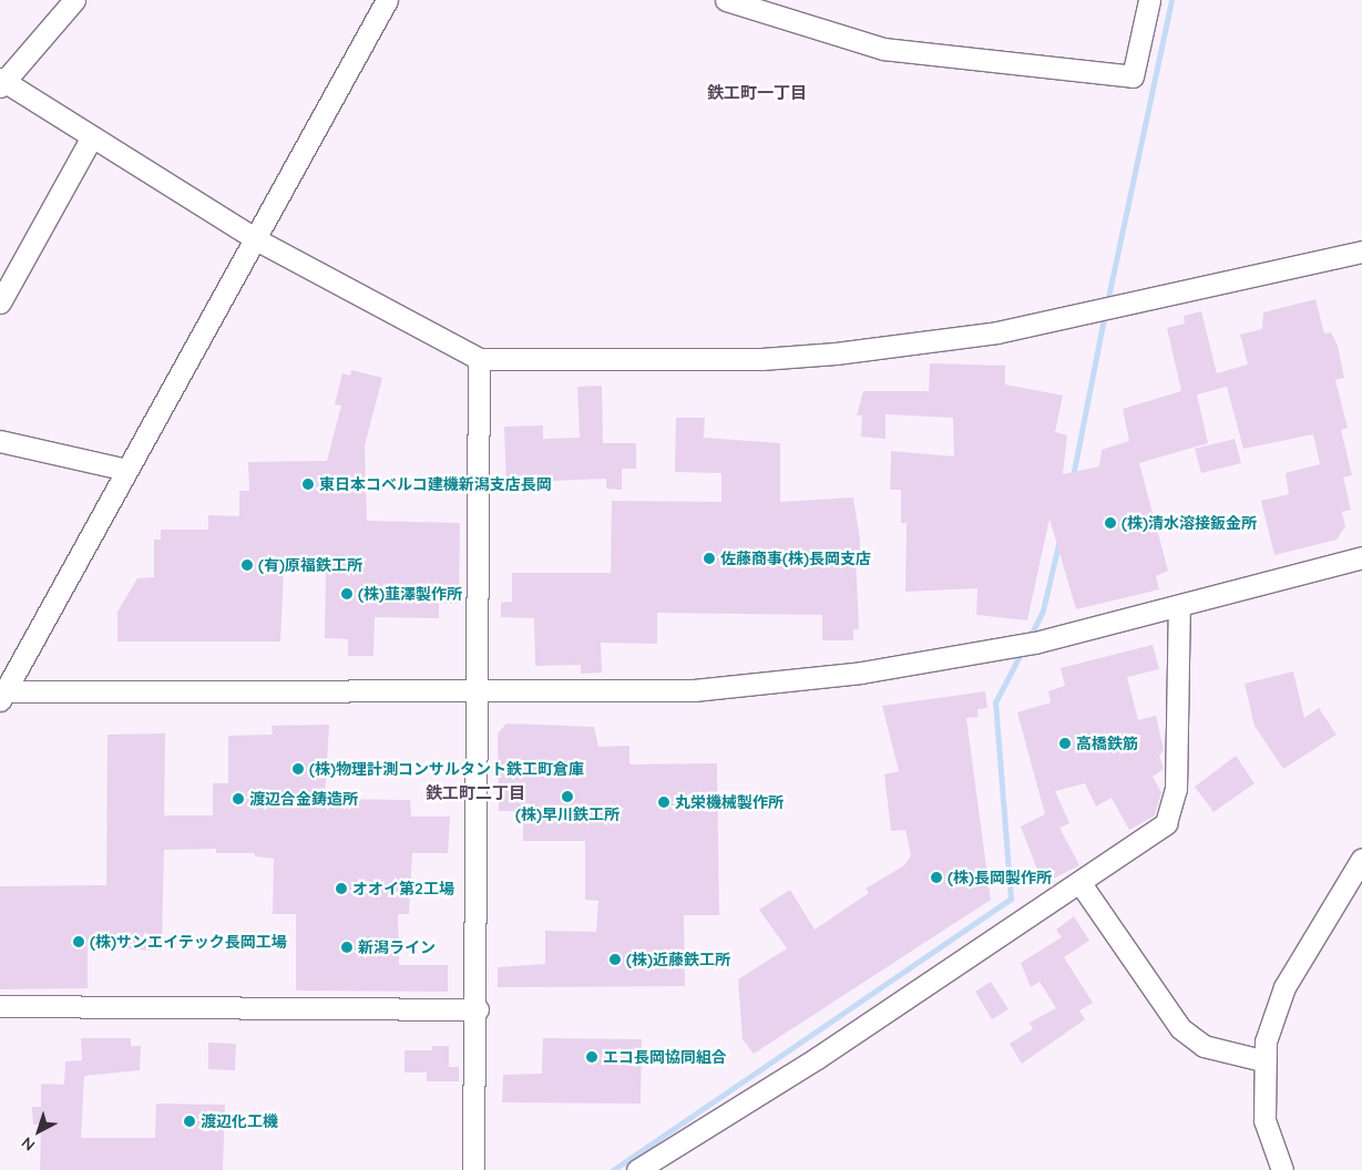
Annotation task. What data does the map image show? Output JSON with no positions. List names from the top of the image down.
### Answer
{
  "districts": ["鉄工町一丁目", "鉄工町二丁目"],
  "places": [
    "東日本コベルコ建機新潟支店長岡",
    "(株)清水溶接鈑金所",
    "佐藤商事(株)長岡支店",
    "(有)原福鉄工所",
    "(株)韮澤製作所",
    "高橋鉄筋",
    "(株)物理計測コンサルタント鉄工町倉庫",
    "(株)早川鉄工所",
    "渡辺合金鋳造所",
    "丸栄機械製作所",
    "(株)長岡製作所",
    "オオイ第2工場",
    "(株)サンエイテック長岡工場",
    "新潟ライン",
    "(株)近藤鉄工所",
    "エコ長岡協同組合",
    "渡辺化工機"
  ],
  "north": "bottom left"
}
